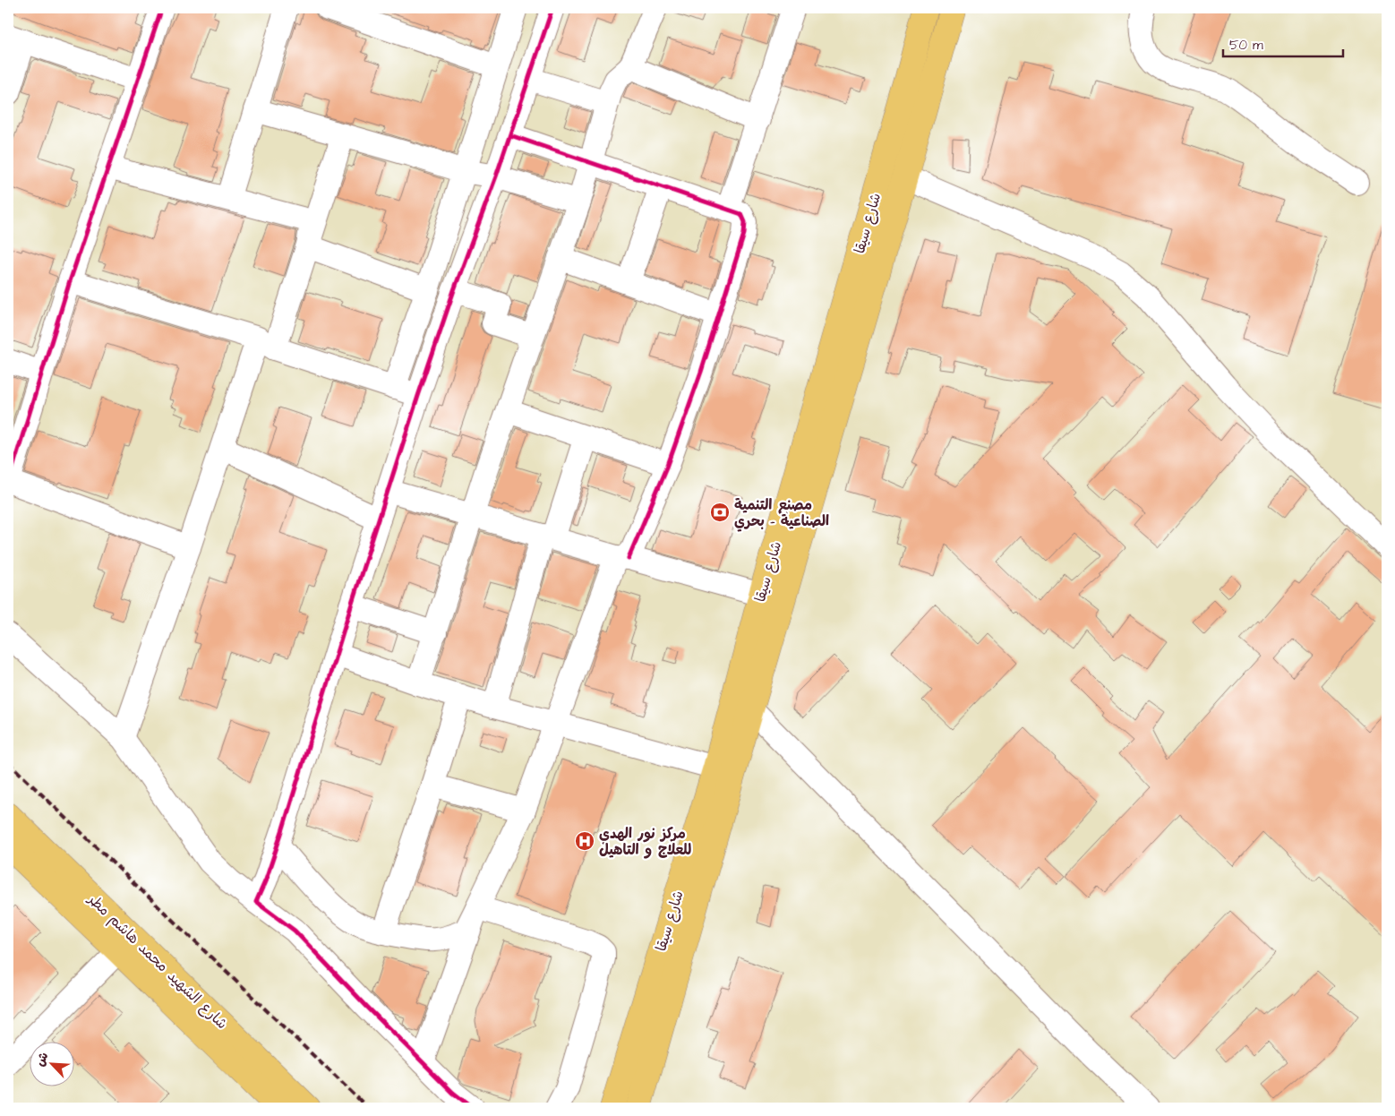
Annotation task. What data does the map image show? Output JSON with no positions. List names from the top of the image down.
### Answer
{
  "streets": {
    "main road": ["شارع سيقا", "شارع الشهيد محمد هاشم مطر"]
  },
  "places": {
    "bank": ["مصنع التنمية الصناعية - بحري"],
    "hospital": ["مركز نور الهدي للعلاج و التاهيل"]
  },
  "scale_bar": "50 m",
  "north": "top left"
}
